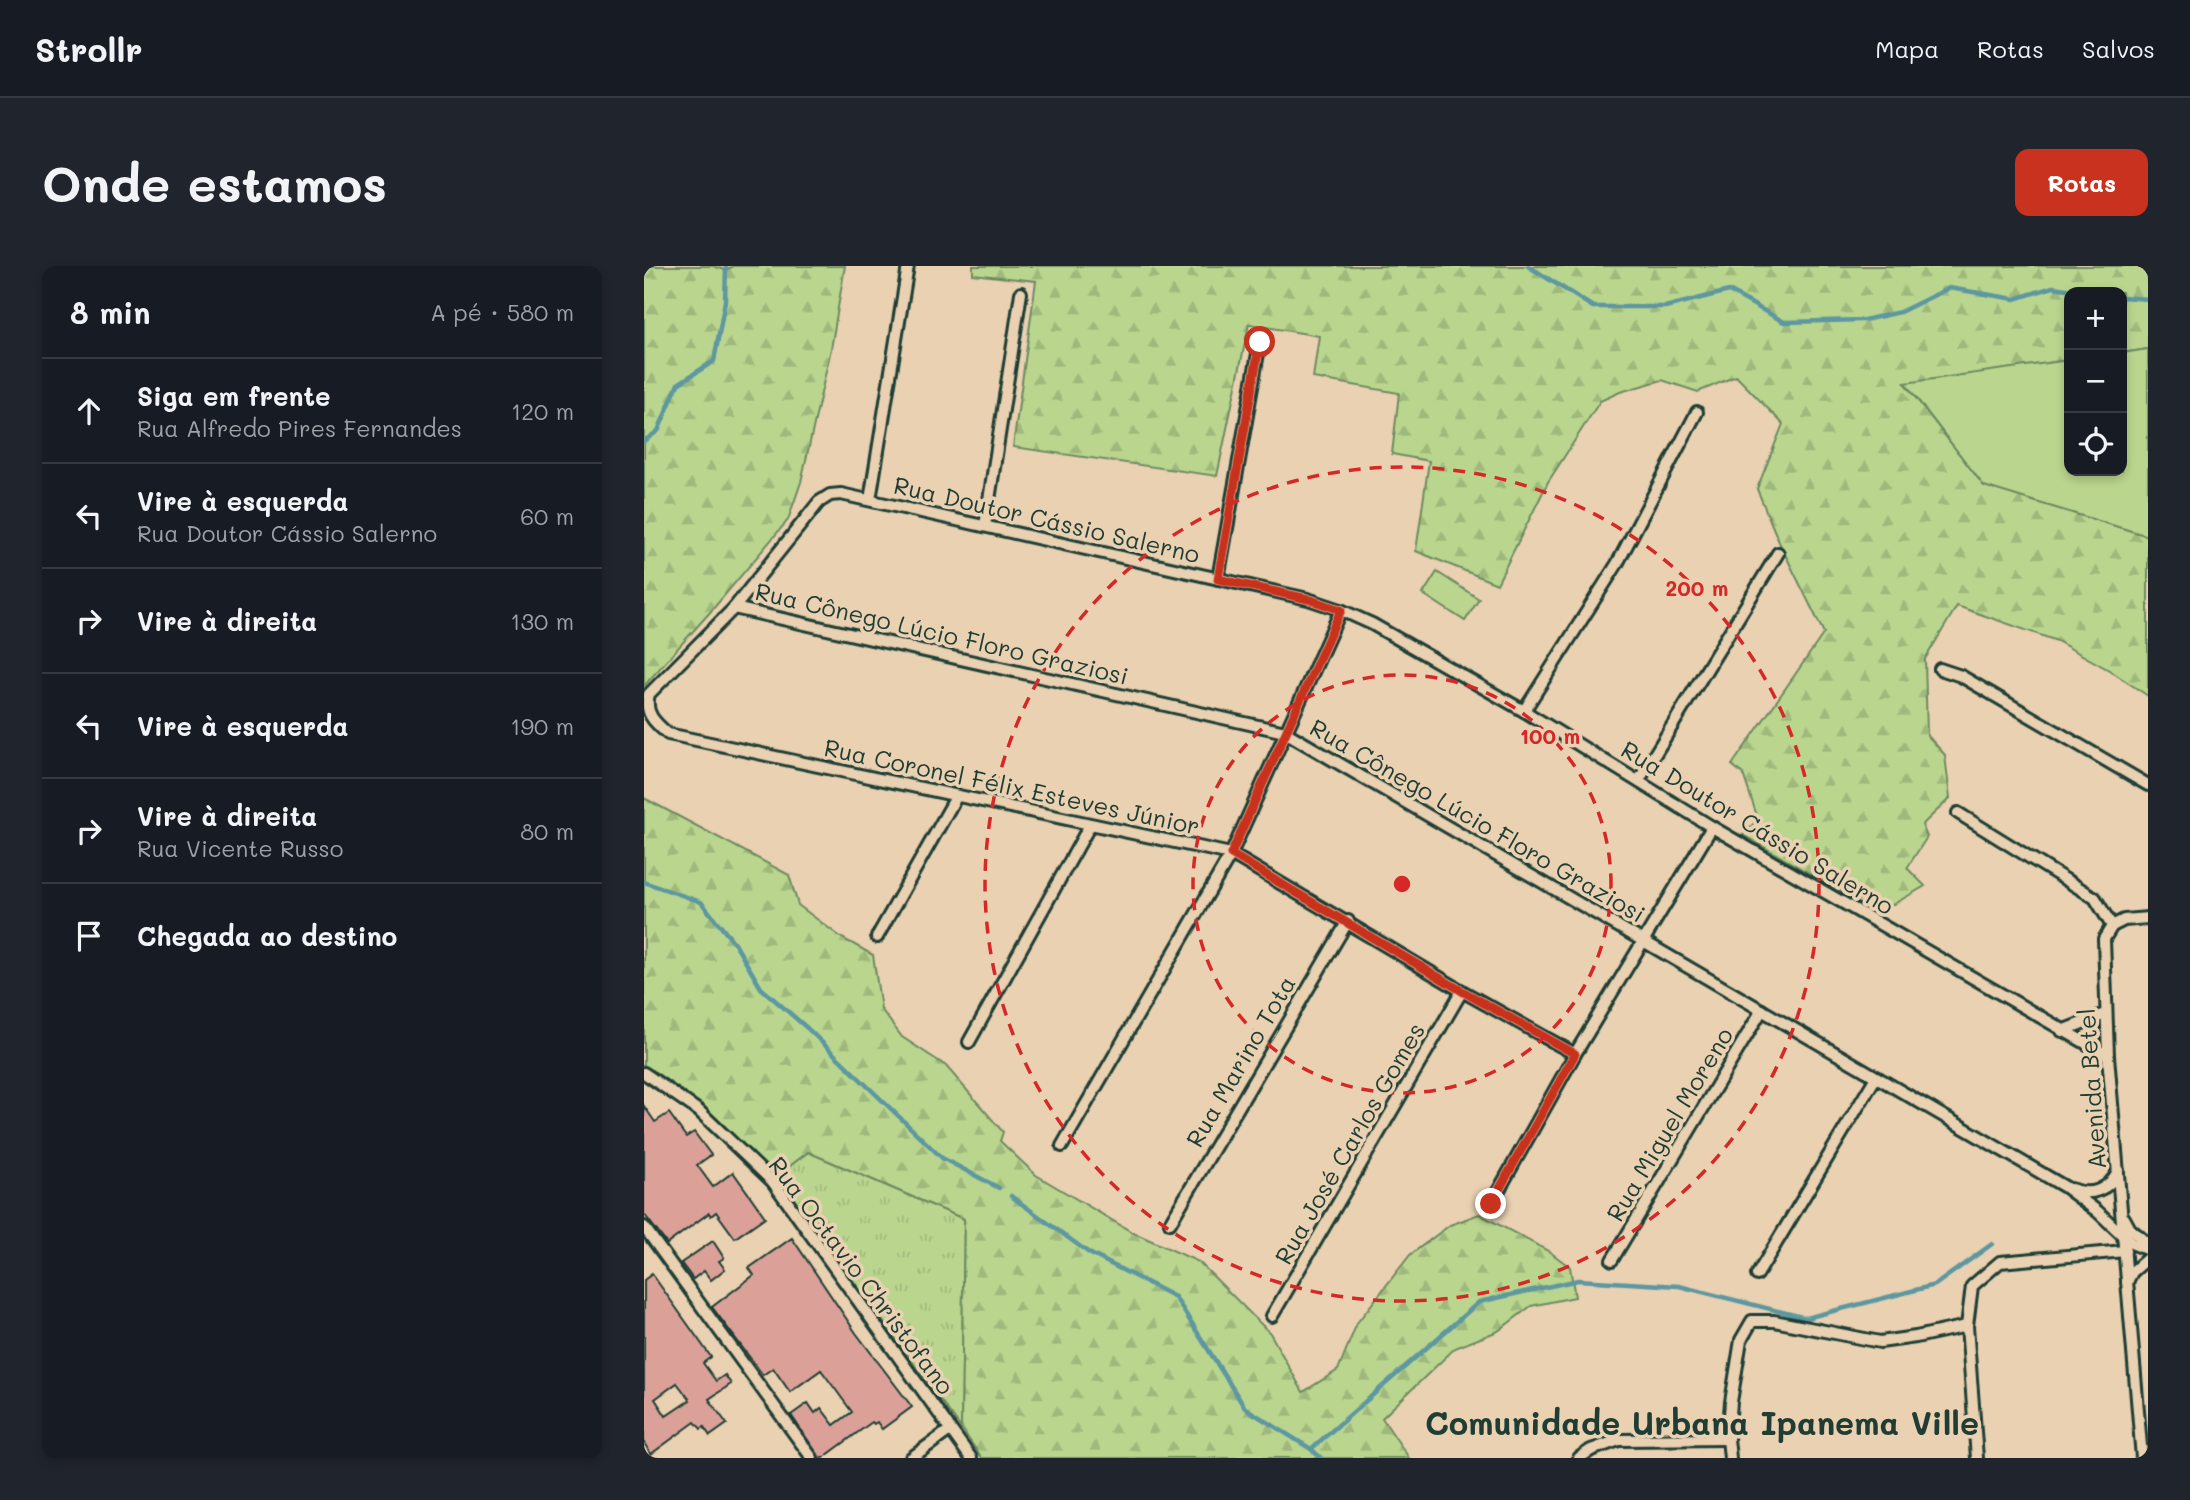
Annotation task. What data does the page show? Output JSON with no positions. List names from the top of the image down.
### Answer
{
  "streets": {
    "street": [
      "Rua Doutor Cássio Salerno",
      "Rua Cônego Lúcio Floro Graziosi",
      "Rua Coronel Félix Esteves Júnior",
      "Rua Marino Tota",
      "Avenida Betel",
      "Rua Miguel Moreno",
      "Rua José Carlos Gomes",
      "Rua Octavio Christofano"
    ]
  },
  "crossings": [
    ["Rua Doutor Cássio Salerno", "Rua Cônego Lúcio Floro Graziosi"],
    ["Rua Doutor Cássio Salerno", "Rua Coronel Félix Esteves Júnior"],
    ["Rua Doutor Cássio Salerno", "Avenida Betel"],
    ["Rua Cônego Lúcio Floro Graziosi", "Rua Coronel Félix Esteves Júnior"],
    ["Rua Cônego Lúcio Floro Graziosi", "Avenida Betel"],
    ["Rua Cônego Lúcio Floro Graziosi", "Rua Miguel Moreno"],
    ["Rua Coronel Félix Esteves Júnior", "Rua Marino Tota"],
    ["Rua Coronel Félix Esteves Júnior", "Rua José Carlos Gomes"]
  ],
  "districts": ["Comunidade Urbana Ipanema Ville"],
  "page": {
    "header": "Strollr",
    "nav": ["Mapa", "Rotas", "Salvos"],
    "buttons": "Rotas",
    "title": "Onde estamos",
    "heading": ["8 min", "A pé · 580 m"],
    "map_buttons": ["+", "−"],
    "list": [
      ["Siga em frente", "Rua Alfredo Pires Fernandes", "120 m"],
      ["Vire à esquerda", "Rua Doutor Cássio Salerno", "60 m"],
      ["Vire à direita", "130 m"],
      ["Vire à esquerda", "190 m"],
      ["Vire à direita", "Rua Vicente Russo", "80 m"],
      "Chegada ao destino"
    ]
  },
  "rings": ["200 m", "100 m"]
}
